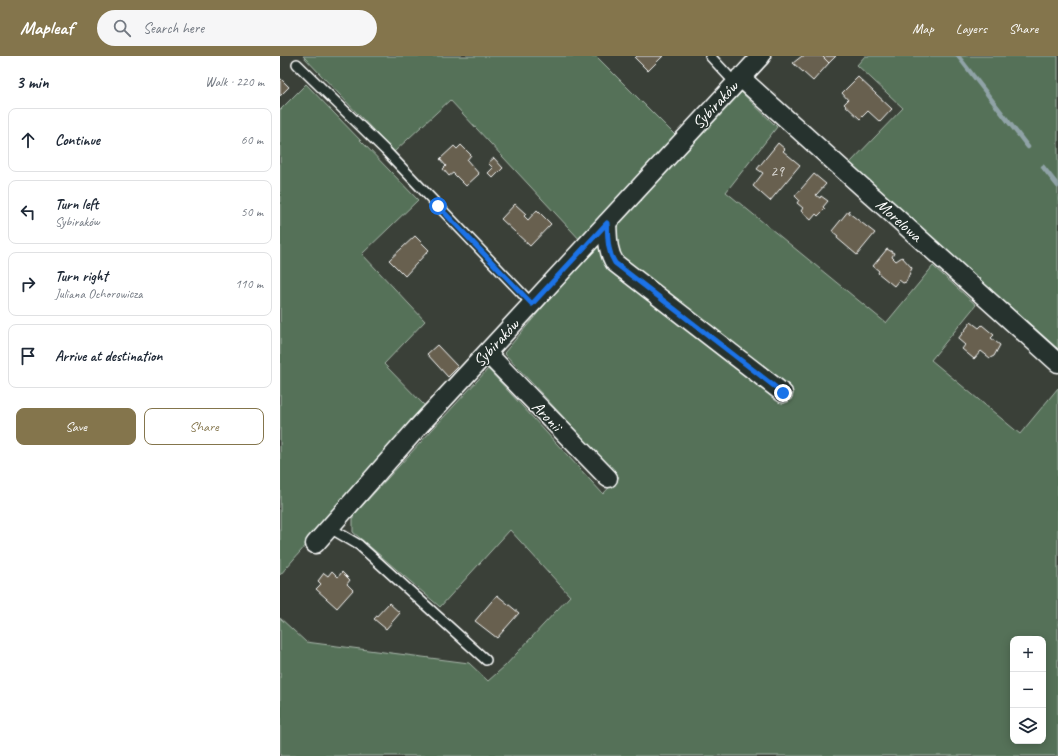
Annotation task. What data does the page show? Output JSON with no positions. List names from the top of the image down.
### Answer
{
  "streets": {
    "street": ["Sybiraków", "Morelowa", "Aronii"]
  },
  "crossings": [
    ["Sybiraków", "Morelowa"],
    ["Sybiraków", "Aronii"]
  ],
  "house_numbers": ["29"],
  "page": {
    "header": "Mapleaf",
    "search": "Search here",
    "nav": ["Map", "Layers", "Share"],
    "heading": ["3 min", "Walk · 220 m"],
    "list": [
      ["Continue", "60 m"],
      ["Turn left", "Sybiraków", "50 m"],
      ["Turn right", "Juliana Ochorowicza", "110 m"],
      "Arrive at destination"
    ],
    "buttons": ["Save", "Share"],
    "map_buttons": ["+", "−"]
  }
}
